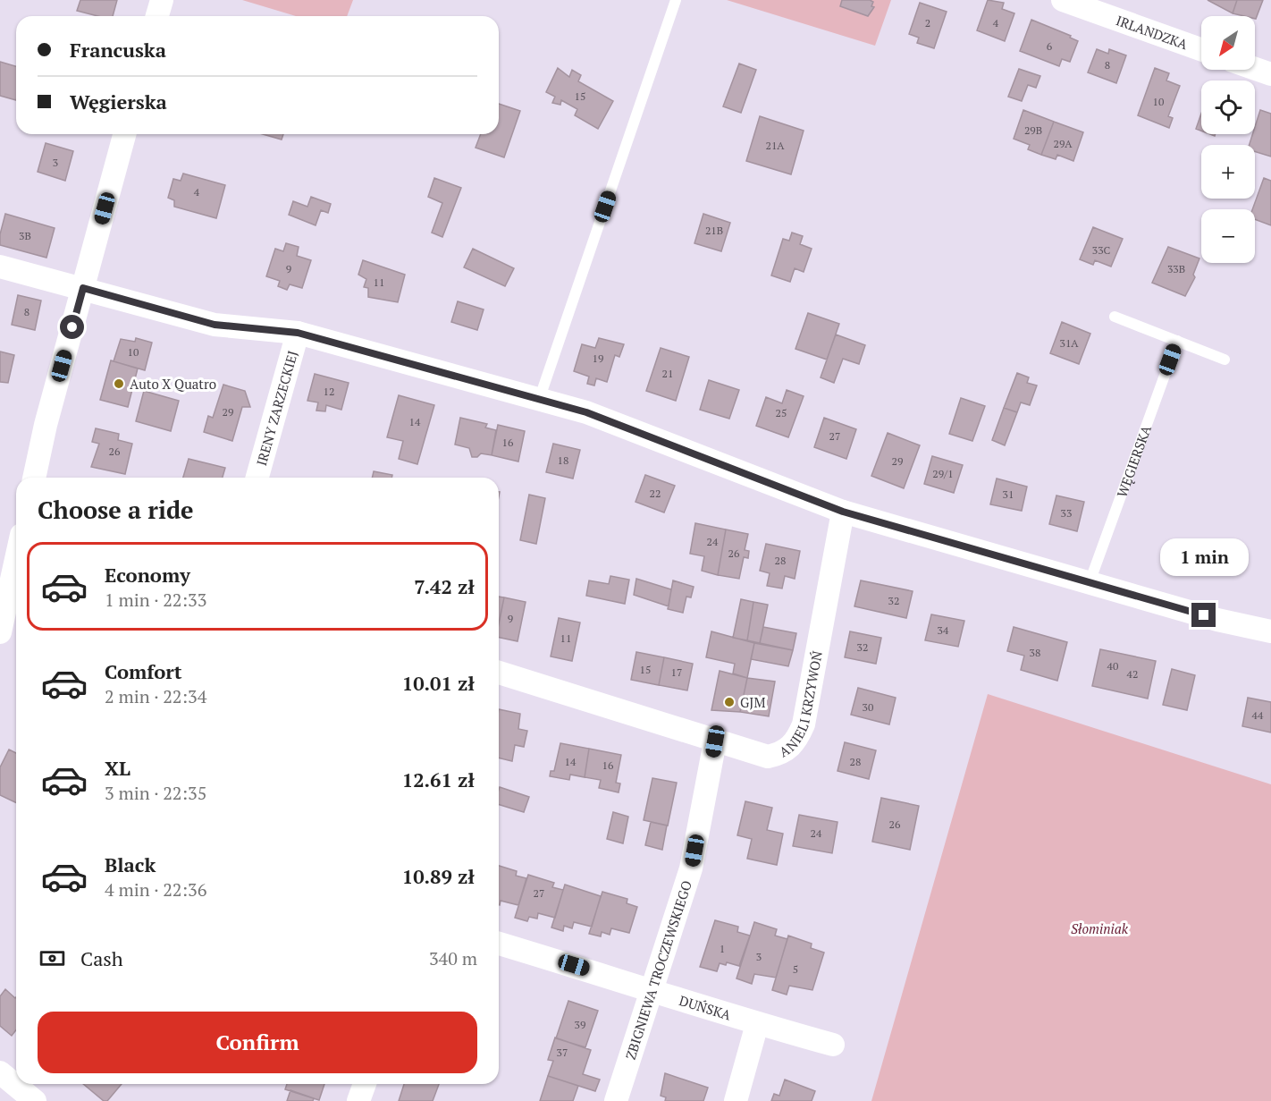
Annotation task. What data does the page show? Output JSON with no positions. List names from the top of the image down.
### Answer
{
  "streets": {
    "street": [
      "IRLANDZKA",
      "IRENY ZARZECKIEJ",
      "ANIELI KRZYWOŃ",
      "ZBIGNIEWA TROCZEWSKIEGO",
      "DUŃSKA"
    ],
    "lane": ["WĘGIERSKA"]
  },
  "crossings": [
    ["ANIELI KRZYWOŃ", "ZBIGNIEWA TROCZEWSKIEGO"],
    ["ZBIGNIEWA TROCZEWSKIEGO", "DUŃSKA"]
  ],
  "parks": ["Słominiak"],
  "places": ["Auto X Quatro", "GJM"],
  "house_numbers": [
    "2",
    "4",
    "6",
    "8",
    "15",
    "10",
    "29B",
    "29A",
    "21A",
    "3",
    "4",
    "21B",
    "3B",
    "33C",
    "9",
    "33B",
    "11",
    "8",
    "31A",
    "10",
    "19",
    "21",
    "12",
    "29",
    "25",
    "14",
    "27",
    "16",
    "26",
    "18",
    "29",
    "29/1",
    "22",
    "31",
    "33",
    "24",
    "26",
    "28",
    "32",
    "9",
    "34",
    "11",
    "32",
    "38",
    "40",
    "15",
    "17",
    "42",
    "30",
    "44",
    "14",
    "28",
    "16",
    "26",
    "24",
    "27",
    "1",
    "3",
    "5",
    "39",
    "37"
  ],
  "north": "bottom left",
  "page": {
    "map_buttons": ["+", "−"],
    "banner": ["Francuska", "Węgierska"],
    "heading": "Choose a ride",
    "bubble": "1 min",
    "list": [
      {
        "name": "Economy",
        "note": "1 min · 22:33",
        "value": "7.42 zł"
      },
      {
        "name": "Comfort",
        "note": "2 min · 22:34",
        "value": "10.01 zł"
      },
      {
        "name": "XL",
        "note": "3 min · 22:35",
        "value": "12.61 zł"
      },
      {
        "name": "Black",
        "note": "4 min · 22:36",
        "value": "10.89 zł"
      }
    ],
    "pay": ["Cash", "340 m"],
    "buttons": "Confirm"
  }
}
